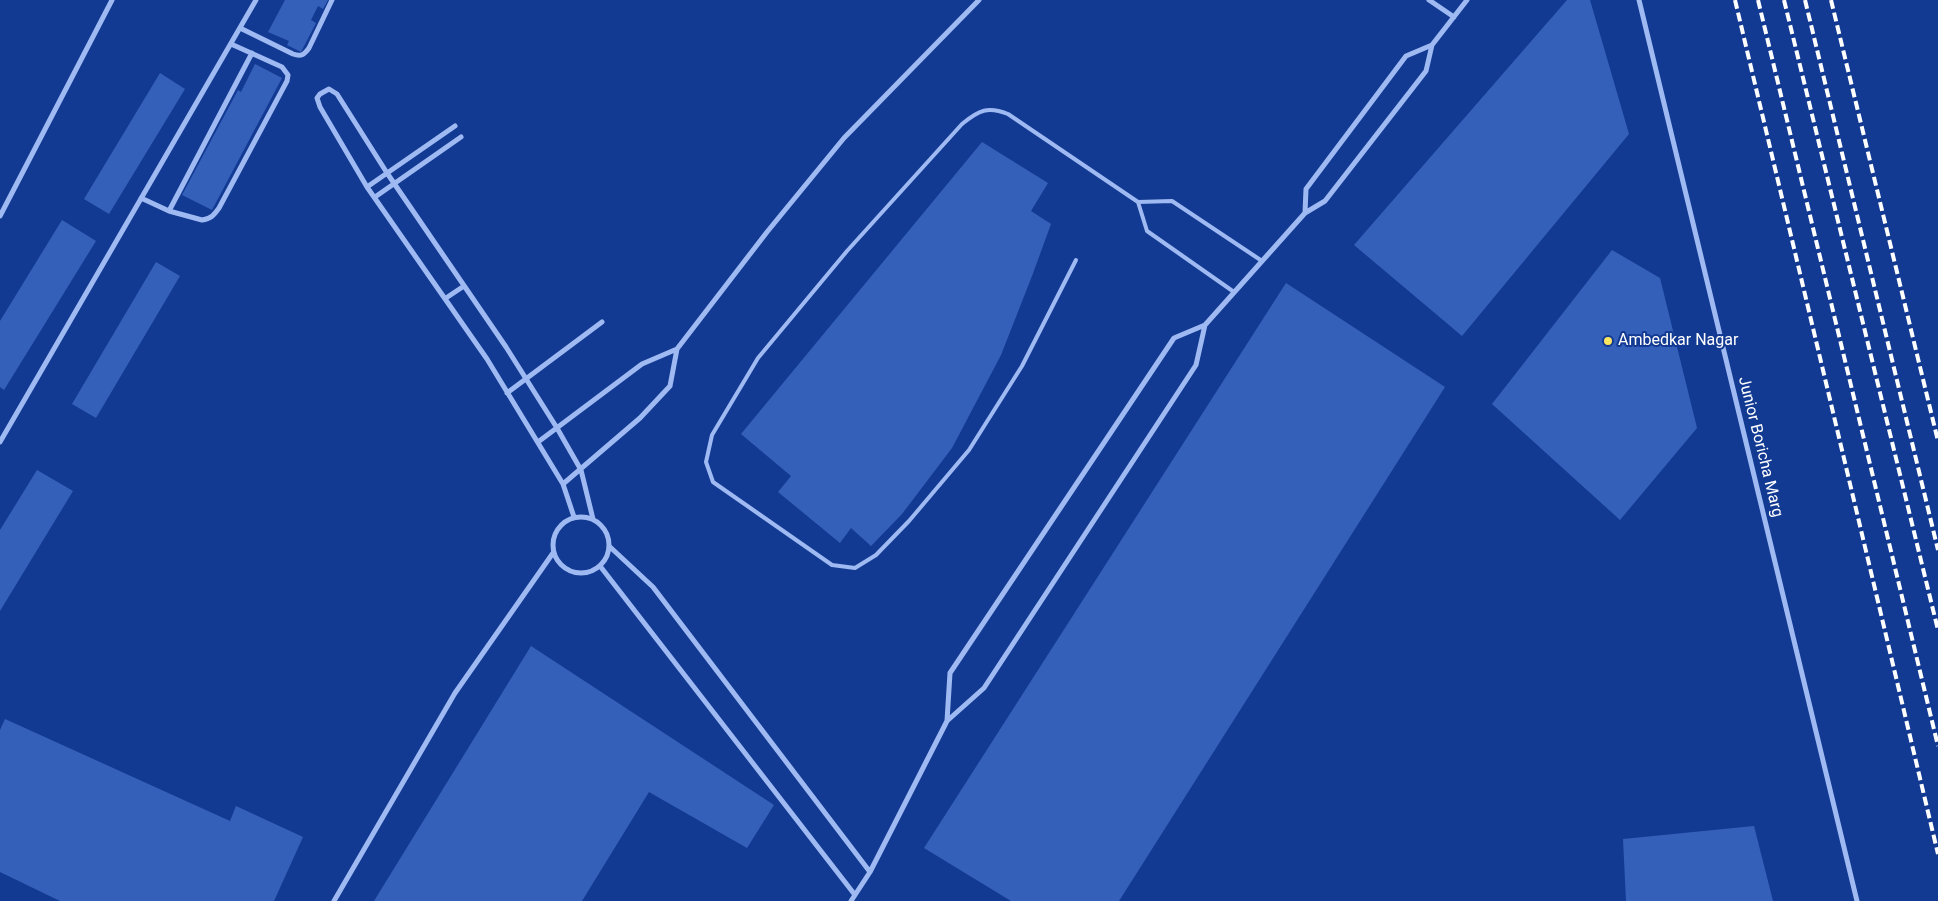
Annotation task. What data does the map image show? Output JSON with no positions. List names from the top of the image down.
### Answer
{
  "streets": {
    "street": ["Junior Boricha Marg"]
  },
  "places": ["Ambedkar Nagar"]
}
